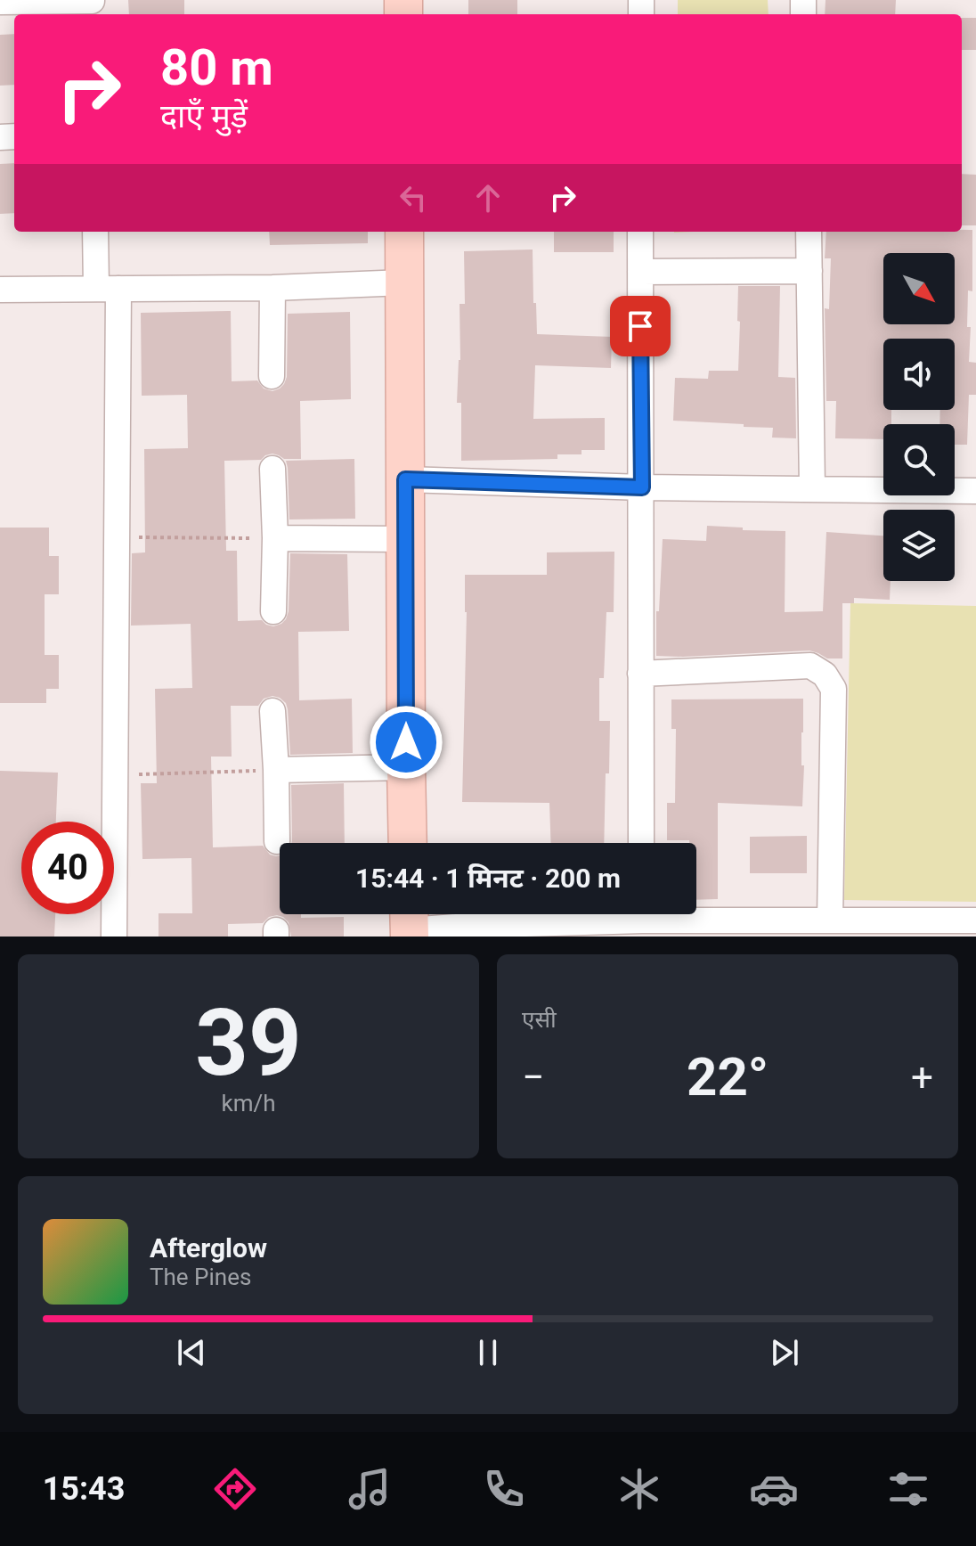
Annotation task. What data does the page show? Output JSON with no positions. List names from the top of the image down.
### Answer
{
  "north": "bottom right",
  "page": {
    "turn": ["80 m", "दाएँ मुड़ें"],
    "limit": "40",
    "trip": "15:44 · 1 मिनट · 200 m",
    "tile": [
      ["39", "km/h"],
      "एसी"
    ],
    "heat": ["−", "22°", "+"],
    "song": ["Afterglow", "The Pines"],
    "tabs": "15:43"
  }
}
